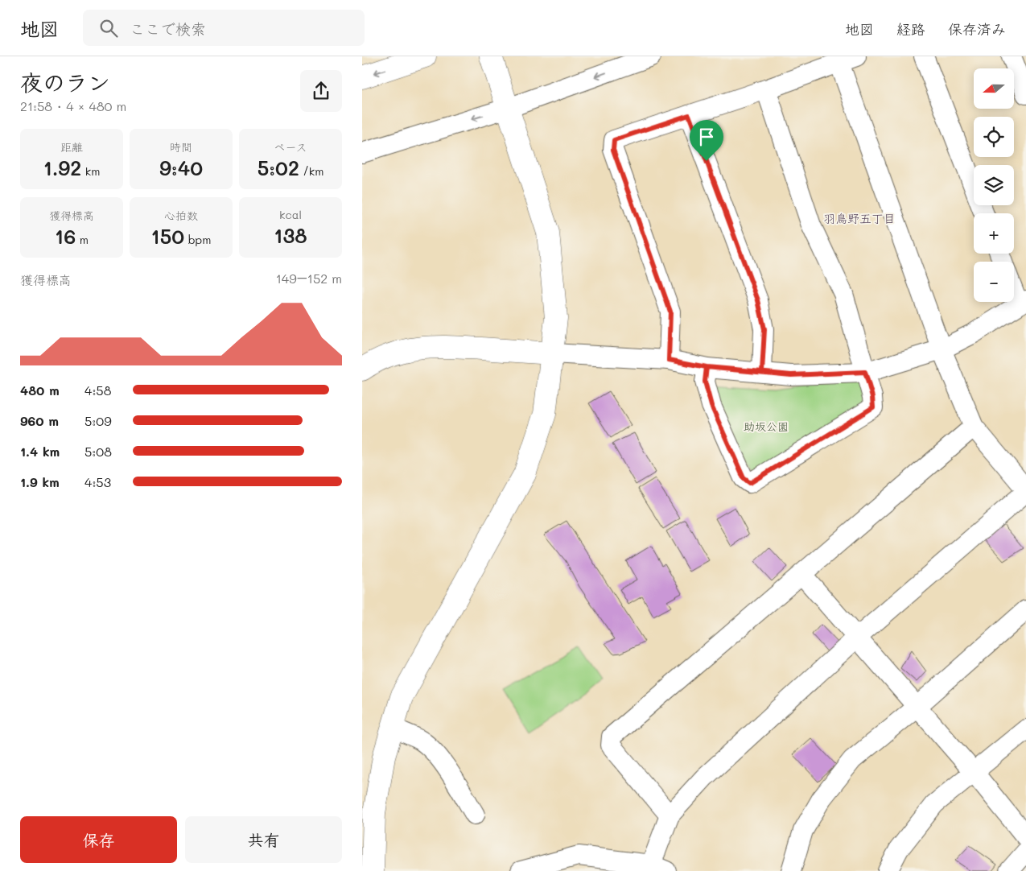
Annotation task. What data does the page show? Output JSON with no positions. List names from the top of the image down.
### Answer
{
  "districts": ["羽鳥野五丁目"],
  "parks": ["助坂公園"],
  "north": "left",
  "page": {
    "header": "地図",
    "search": "ここで検索",
    "nav": ["地図", "経路", "保存済み"],
    "heading": ["夜のラン", "21:58 · 4 × 480 m"],
    "map_buttons": ["+", "−"],
    "stats": [
      ["距離", "1.92 km"],
      ["時間", "9:40"],
      ["ペース", "5:02 /km"],
      ["獲得標高", "16 m"],
      ["心拍数", "150 bpm"],
      ["kcal", "138"]
    ],
    "chart": ["獲得標高", "149–152 m"],
    "list": [
      {
        "name": "480 m",
        "note": "4:58"
      },
      {
        "name": "960 m",
        "note": "5:09"
      },
      {
        "name": "1.4 km",
        "note": "5:08"
      },
      {
        "name": "1.9 km",
        "note": "4:53"
      }
    ],
    "buttons": ["保存", "共有"]
  }
}
